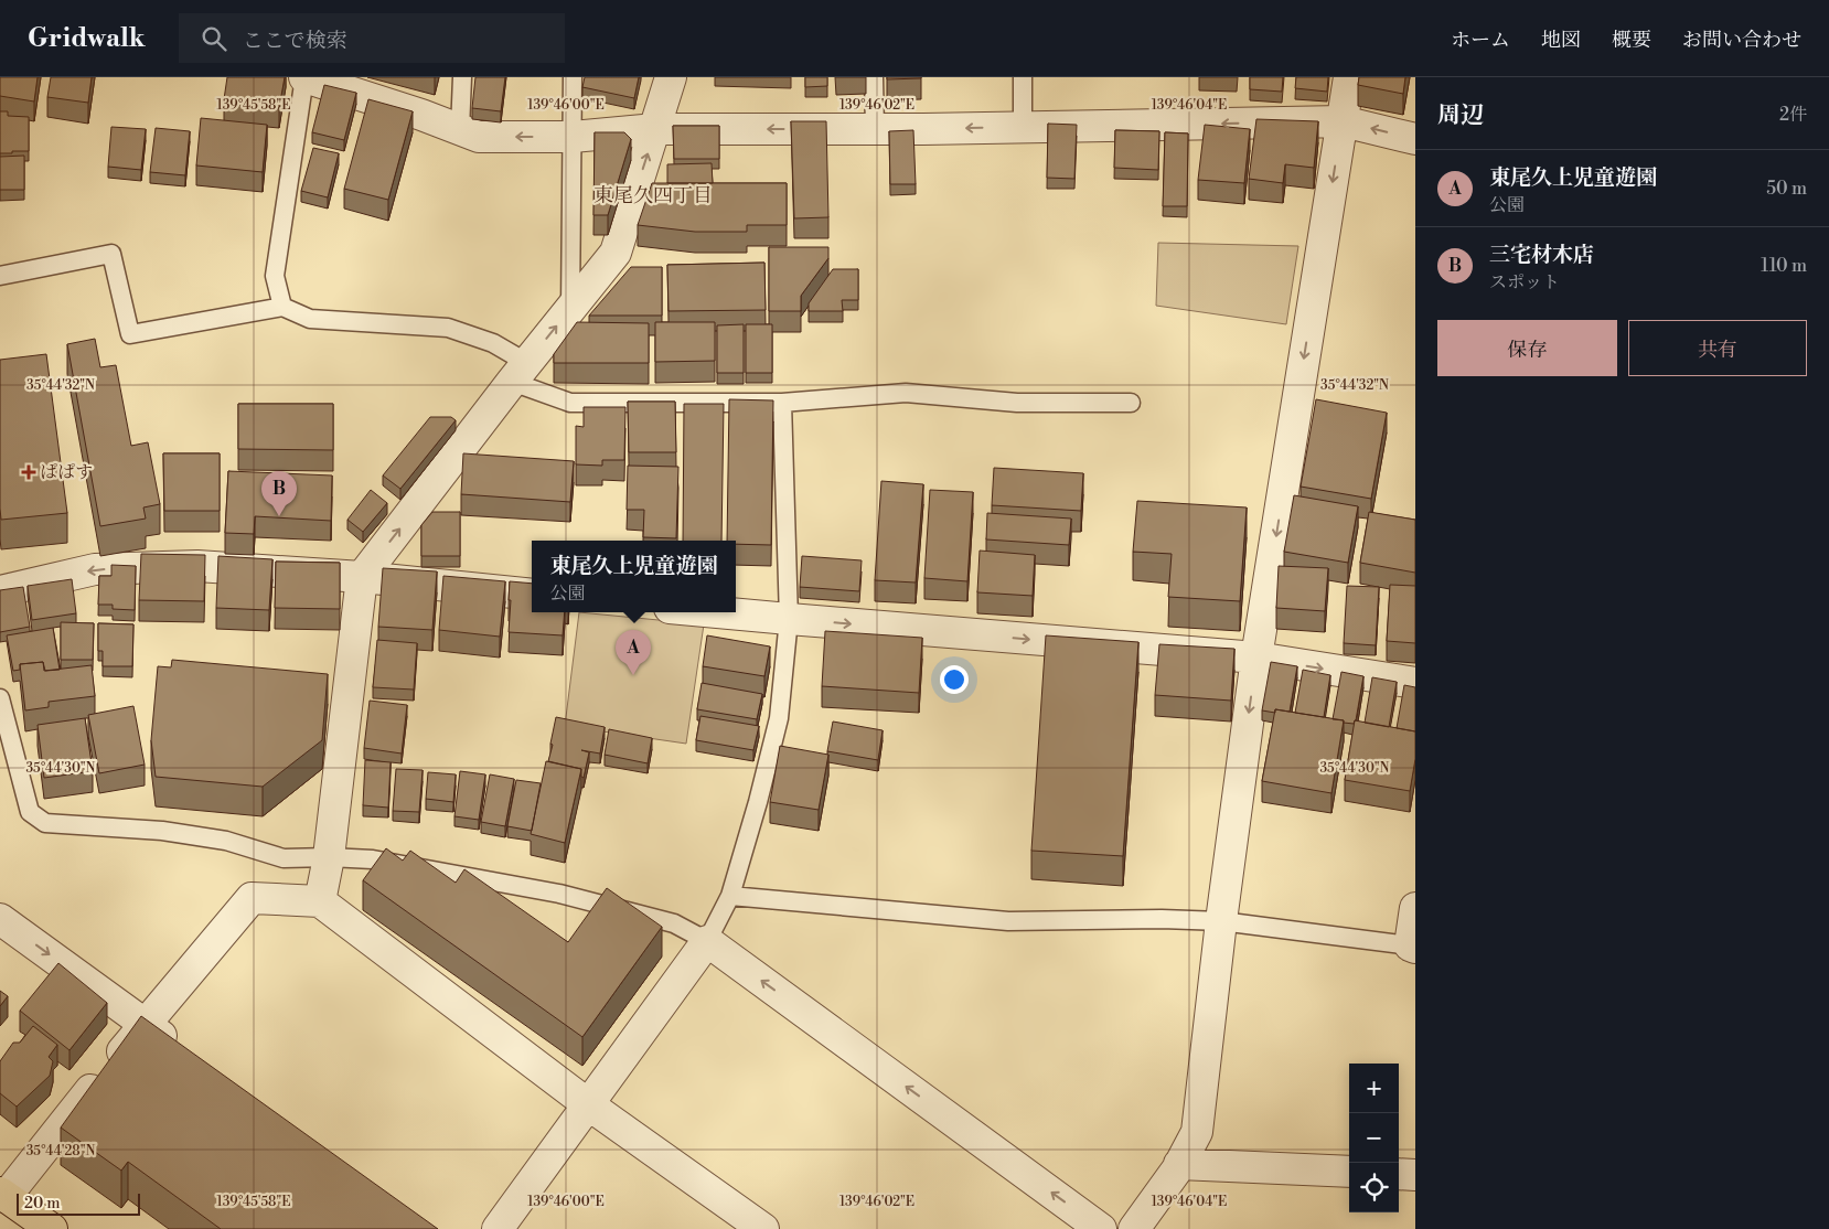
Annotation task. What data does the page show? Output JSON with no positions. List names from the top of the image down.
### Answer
{
  "districts": ["東尾久四丁目"],
  "places": {
    "health": ["ぱぱす"]
  },
  "scale_bar": "20 m",
  "page": {
    "header": "Gridwalk",
    "search": "ここで検索",
    "nav": [
      "ホーム",
      "地図",
      "概要",
      "お問い合わせ"
    ],
    "heading": ["周辺", "2件"],
    "list": [
      {
        "mark": "A",
        "name": "東尾久上児童遊園",
        "note": "公園",
        "value": "50 m"
      },
      {
        "mark": "B",
        "name": "三宅材木店",
        "note": "スポット",
        "value": "110 m"
      }
    ],
    "buttons": ["保存", "共有"],
    "pins": ["B", "A"],
    "popup": ["東尾久上児童遊園", "公園"],
    "map_buttons": ["+", "−"],
    "scale": "20 m"
  },
  "coordinates": [
    "139°45'58\"E",
    "139°46'00\"E",
    "139°46'02\"E",
    "139°46'04\"E",
    "35°44'32\"N",
    "35°44'30\"N",
    "35°44'28\"N"
  ]
}
